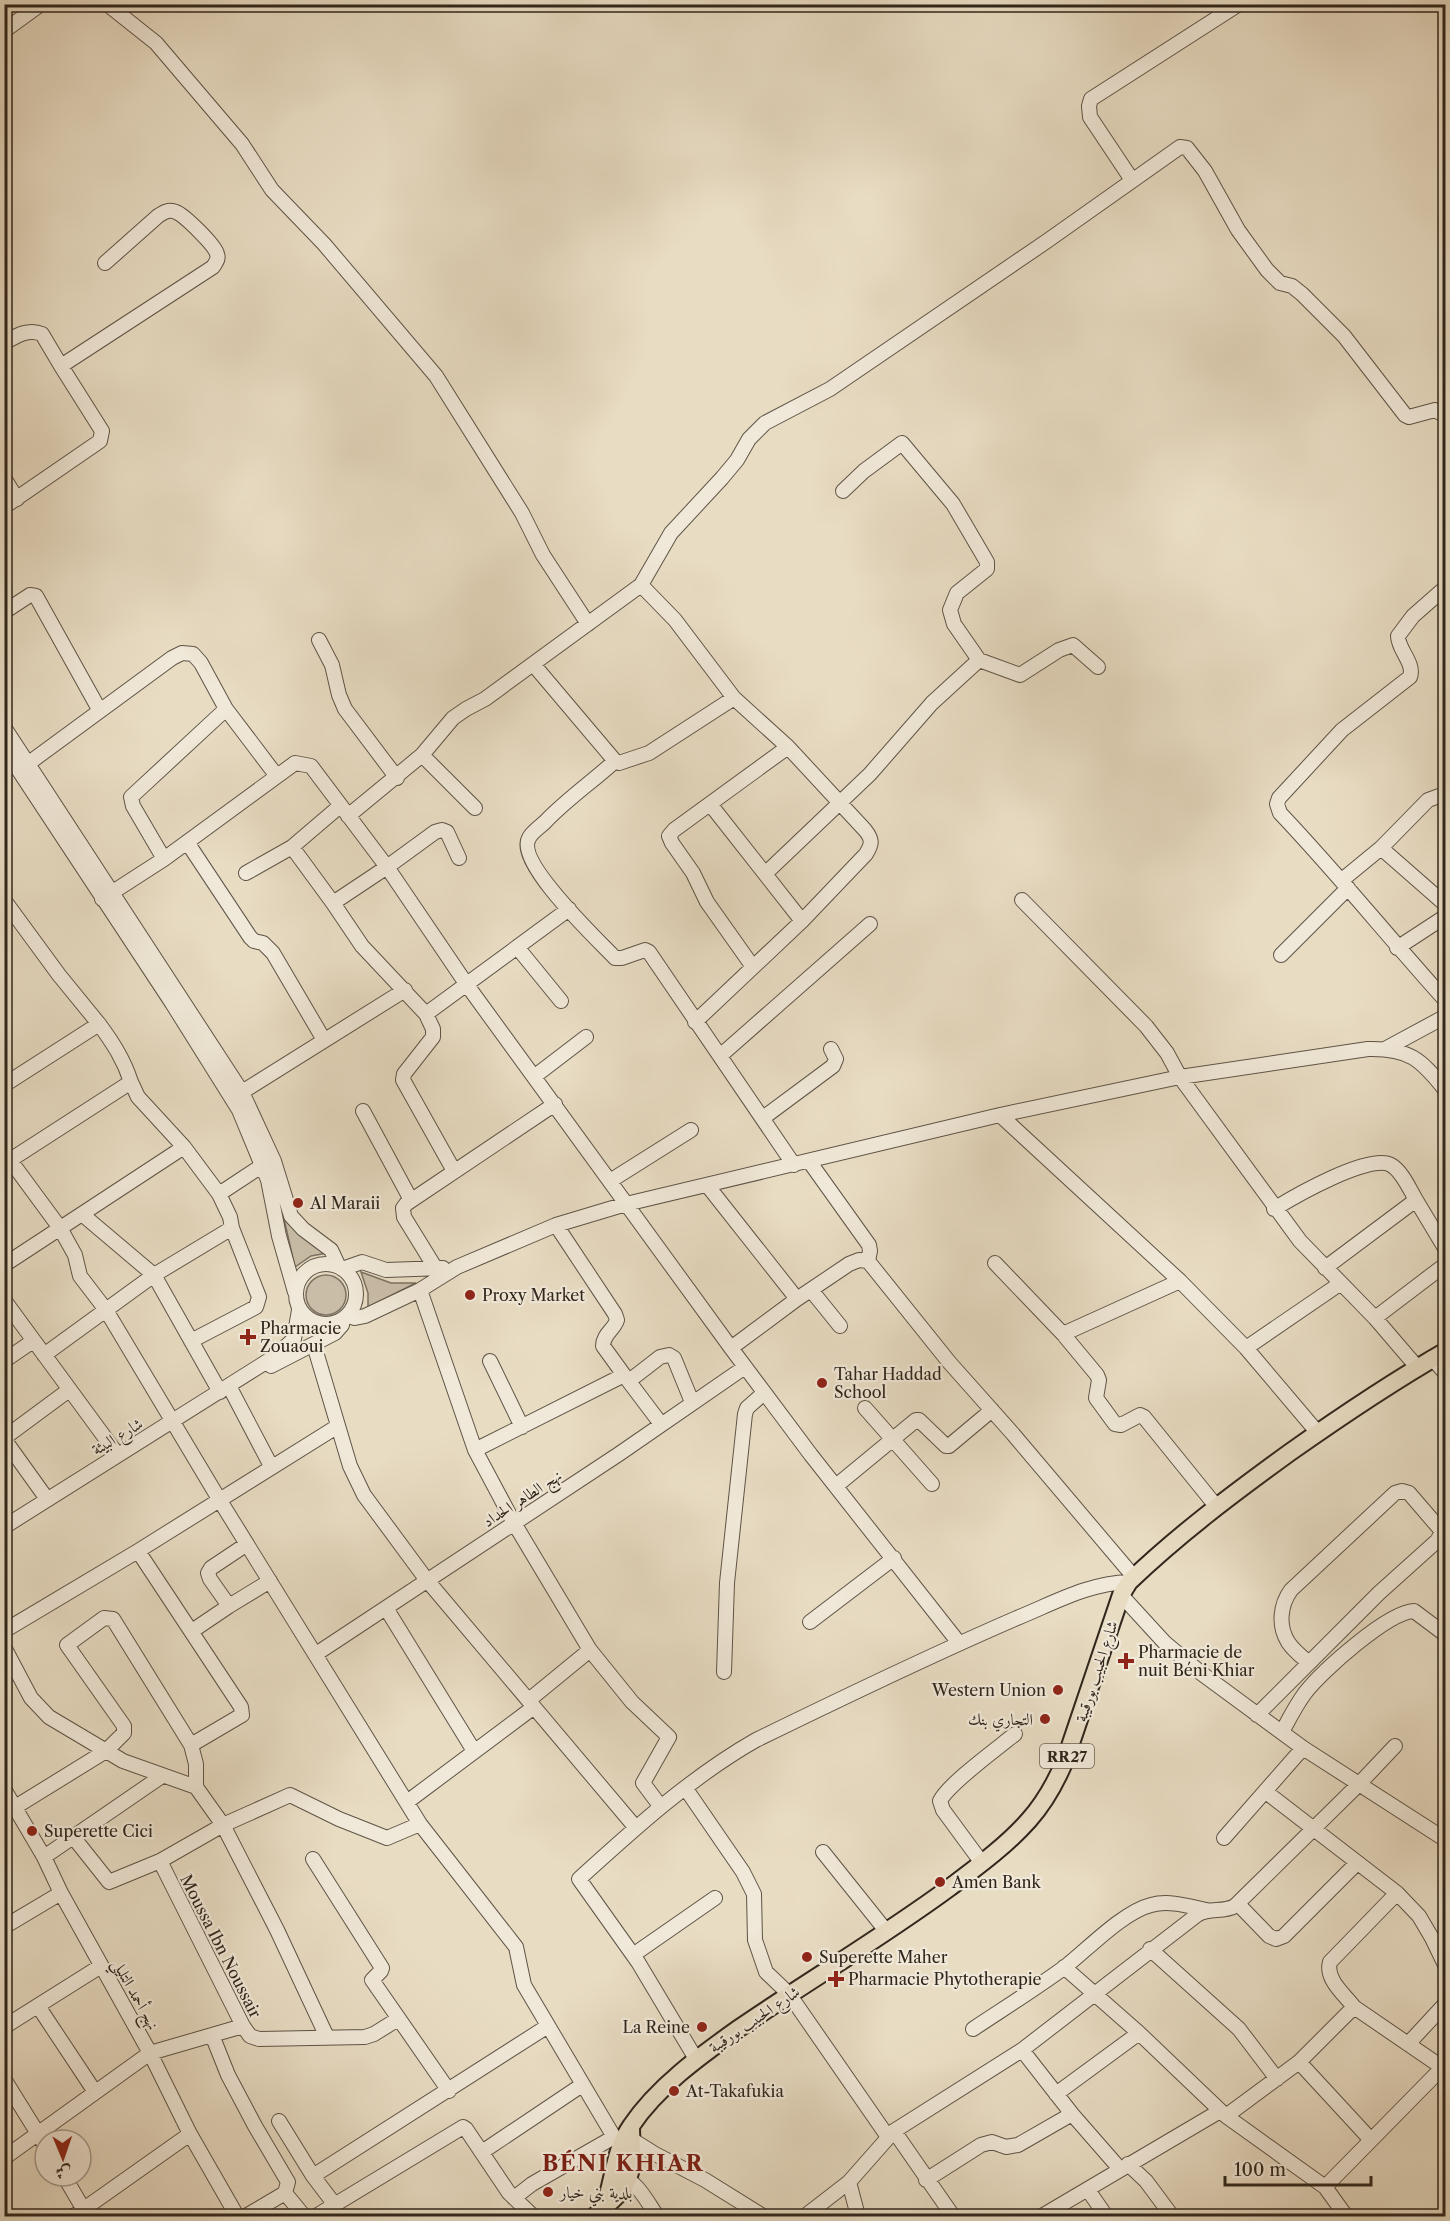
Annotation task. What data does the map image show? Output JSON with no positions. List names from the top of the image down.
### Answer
{
  "streets": {
    "main road": ["شارع الحبيب بورقيبة", "RR27"],
    "street": [
      "شارع البيئة",
      "نهج الطاهر الحداد",
      "Moussa Ibn Noussair",
      "نهج أحمد التليلي"
    ]
  },
  "districts": ["BÉNI KHIAR"],
  "places": {
    "other": [
      "Al Maraii",
      "Proxy Market",
      "Tahar Haddad School",
      "Western Union",
      "التجاري بنك",
      "Superette Cici",
      "Amen Bank",
      "Superette Maher",
      "La Reine",
      "At-Takafukia",
      "بلدية بني خيار"
    ],
    "health": ["Pharmacie Zouaoui", "Pharmacie de nuit Béni Khiar", "Pharmacie Phytotherapie"]
  },
  "scale_bar": "100 m",
  "north": "bottom"
}
